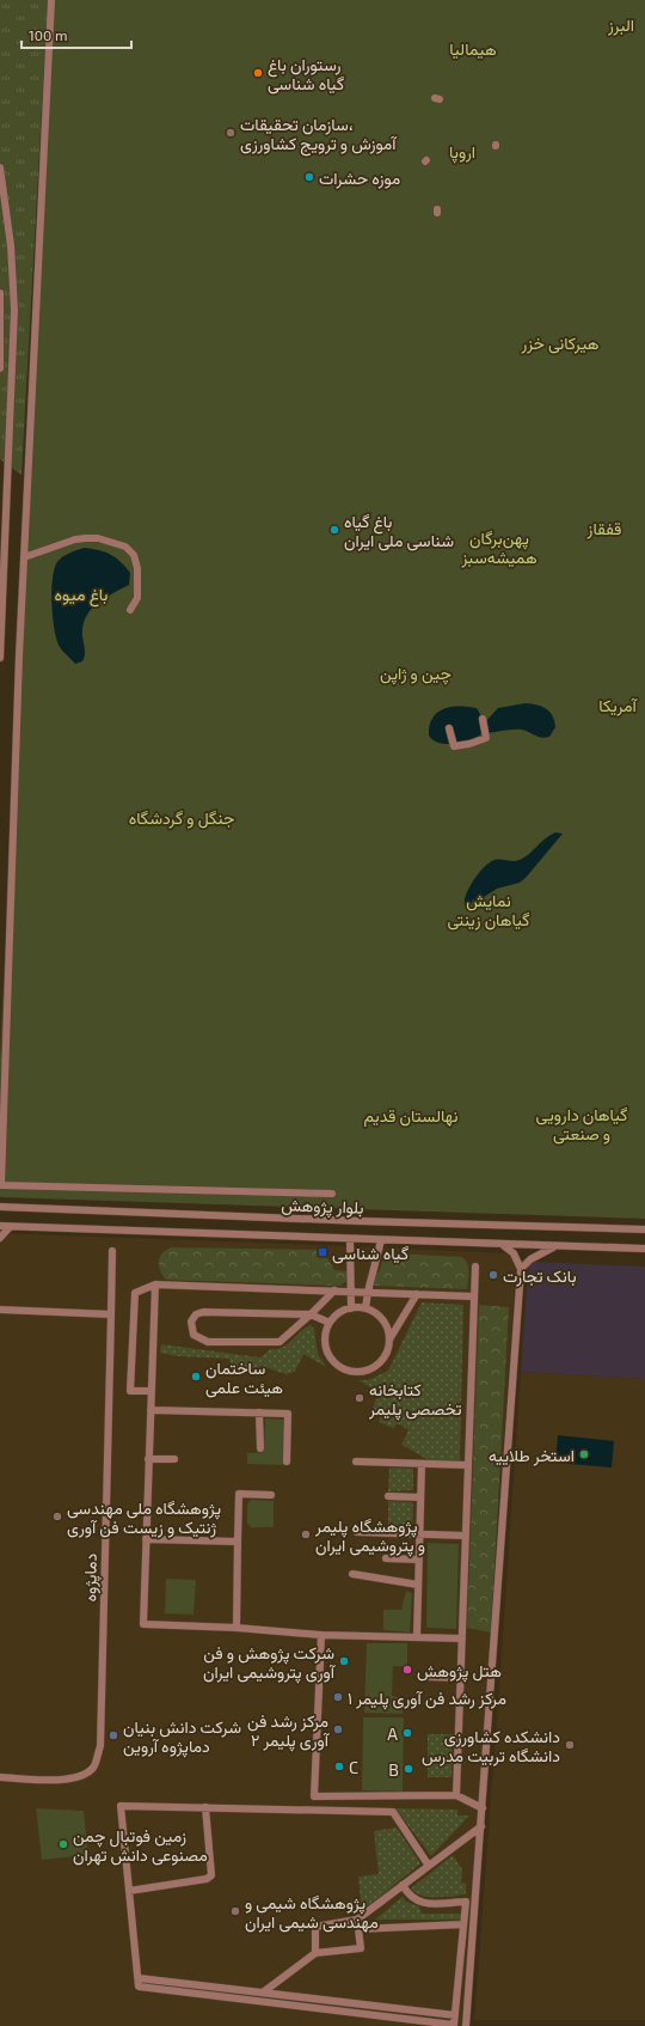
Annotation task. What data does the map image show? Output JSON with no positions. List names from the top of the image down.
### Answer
{
  "streets": {
    "street": ["بلوار پژوهش", "دماپژوه"]
  },
  "parks": [
    "البرز",
    "هیمالیا",
    "اروپا",
    "هیرکانی خزر",
    "قفقاز",
    "پهن‌برگان همیشه‌سبز",
    "باغ میوه",
    "چین و ژاپن",
    "آمریکا",
    "جنگل و گردشگاه",
    "نمایش گیاهان زینتی",
    "گیاهان دارویی و صنعتی",
    "نهالستان قدیم"
  ],
  "places": {
    "other": [
      "رستوران باغ گیاه شناسی",
      "سازمان تحقیقات، آموزش و ترویج کشاورزی",
      "موزه حشرات",
      "باغ گیاه‌ شناسی ملی ایران",
      "بانک تجارت",
      "ساختمان هیئت علمی",
      "کتابخانه تخصصی پلیمر",
      "استخر طلاییه",
      "پژوهشگاه ملی مهندسی ژنتیک و زیست فن آوری",
      "پژوهشگاه پلیمر و پتروشیمی ایران",
      "شرکت پژوهش و فن آوری پتروشیمی ایران",
      "هتل پژوهش",
      "۱ مرکز رشد فن آوری پلیمر",
      "مرکز رشد فن آوری پلیمر ۲",
      "A",
      "شرکت دانش بنیان دماپژوه آروین",
      "دانشکده کشاورزی دانشگاه تربیت مدرس",
      "C",
      "B",
      "زمین فوتبال چمن مصنوعی دانش تهران",
      "پژوهشگاه شیمی و مهندسی شیمی ایران"
    ],
    "transit": ["گیاه شناسی"]
  },
  "scale_bar": "100 m"
}
